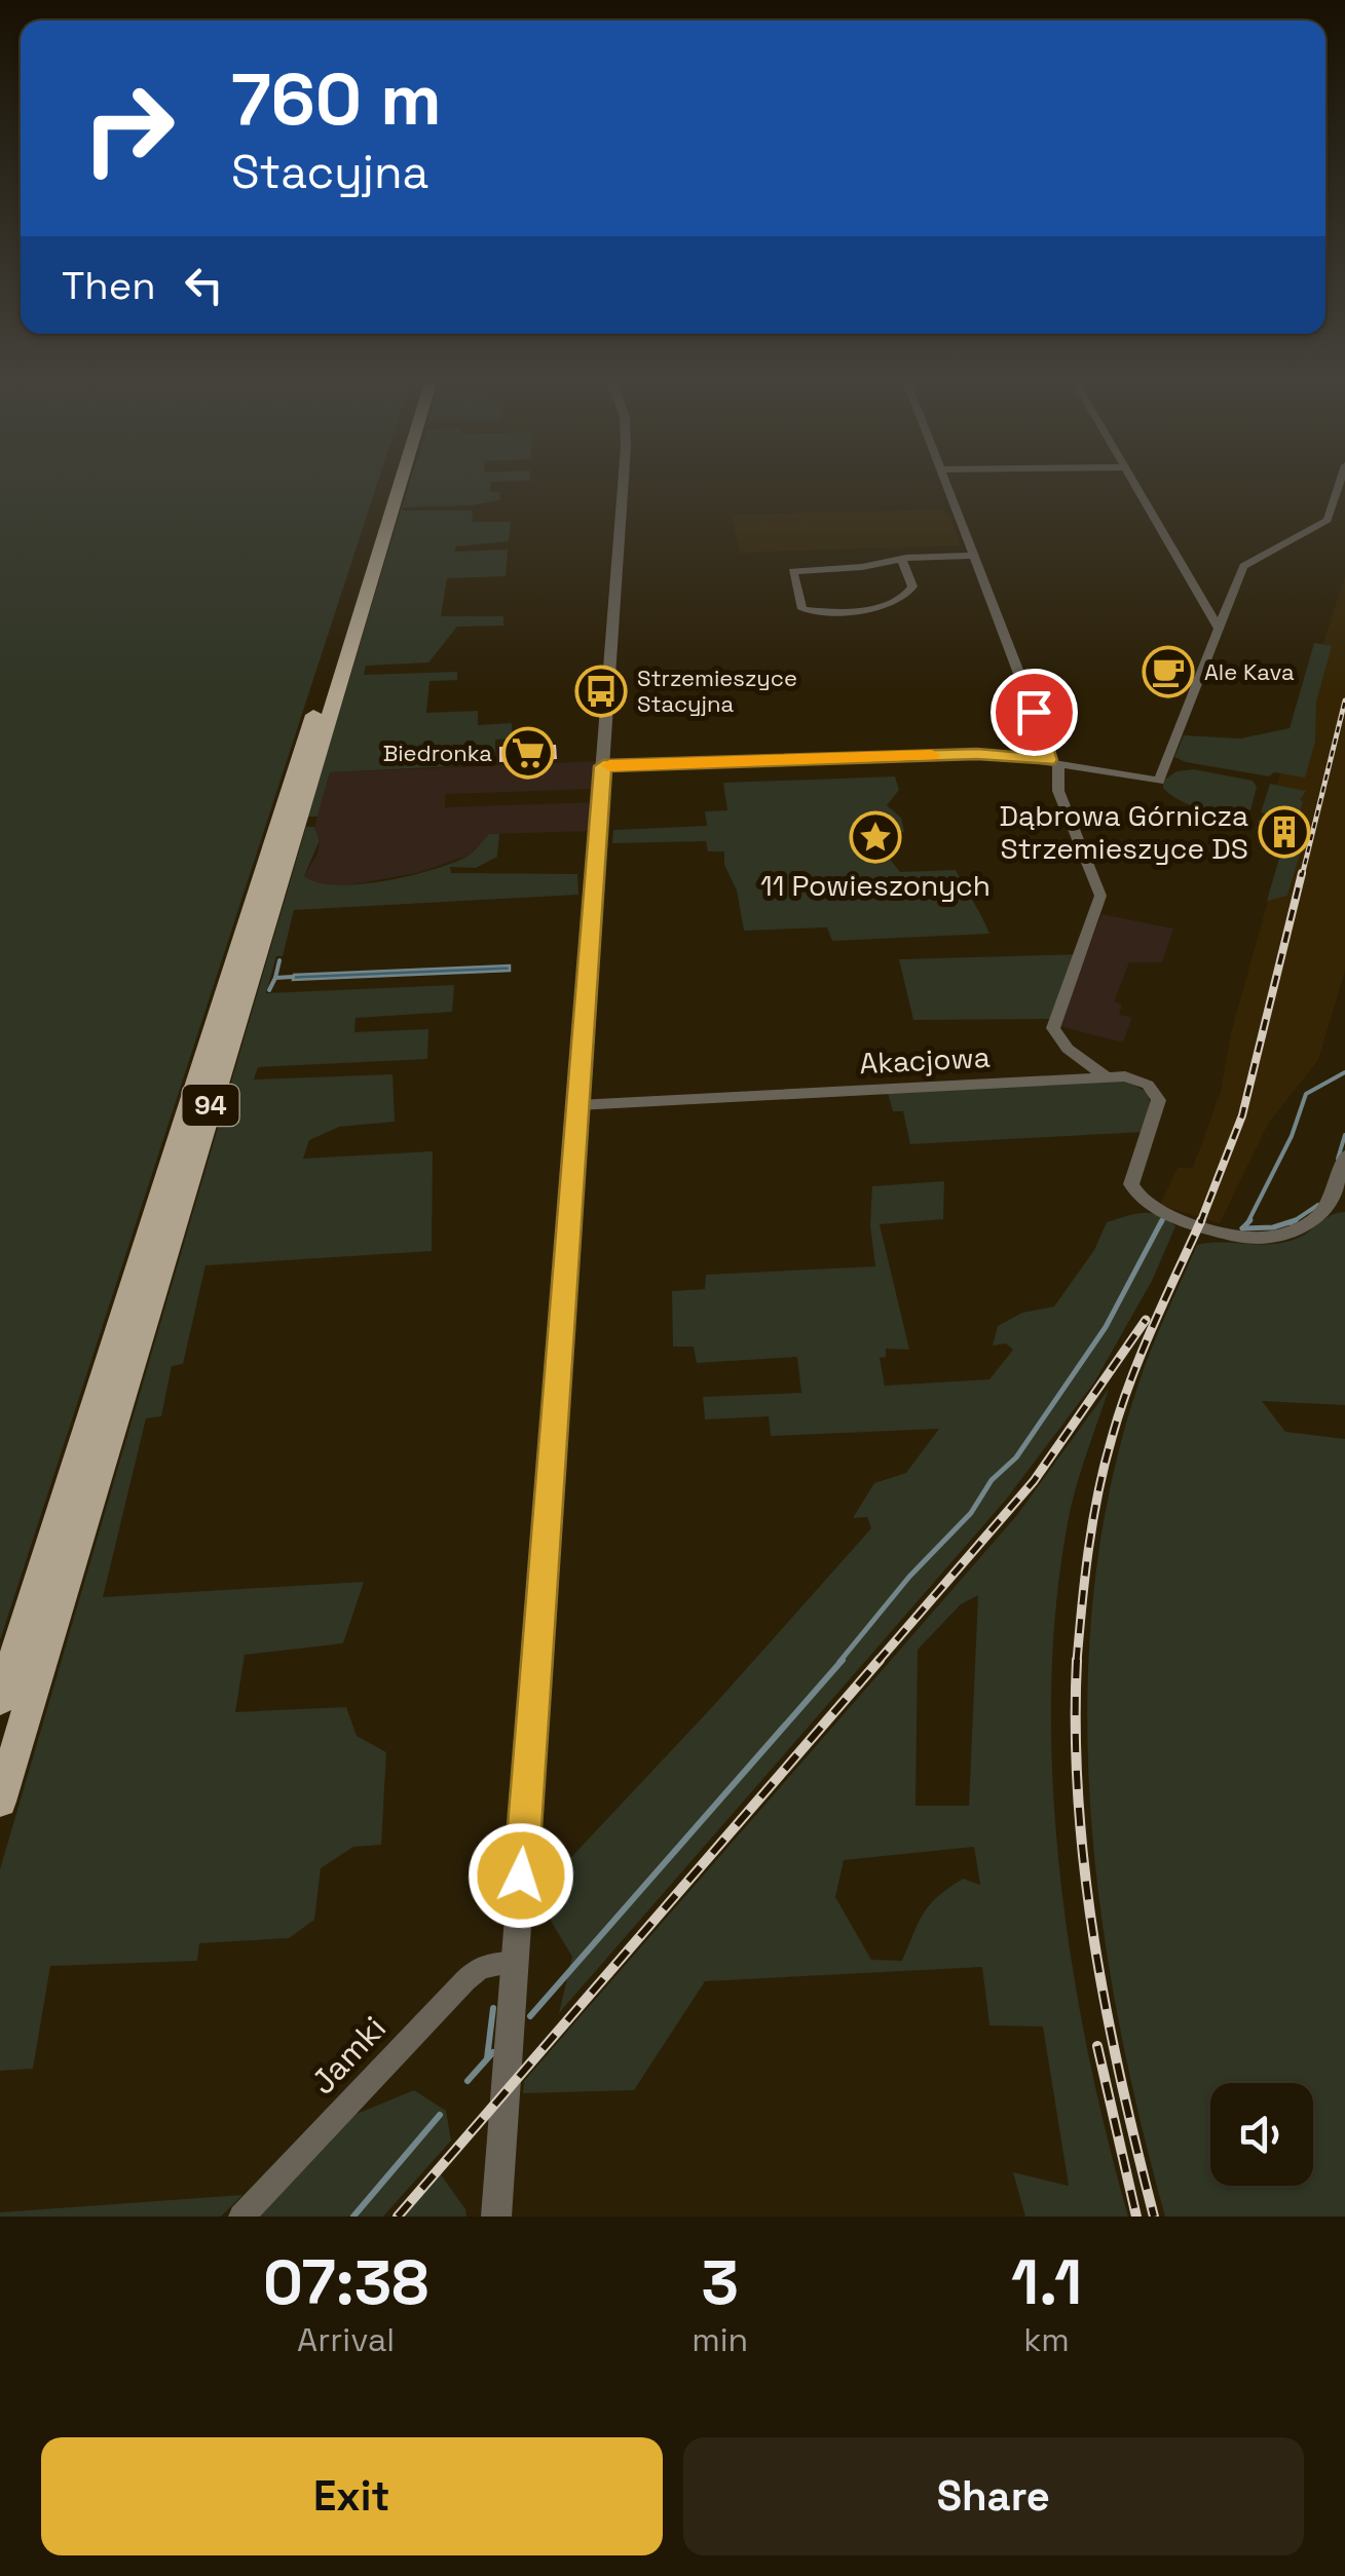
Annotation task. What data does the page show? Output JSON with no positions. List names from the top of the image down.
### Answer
{
  "streets": {
    "main road": ["94"],
    "street": ["Akacjowa", "Jamki"]
  },
  "places": {
    "cafe": ["Ale Kava"],
    "bus stop": ["Strzemieszyce Stacyjna"],
    "supermarket": ["Biedronka"],
    "building": ["Dąbrowa Górnicza Strzemieszyce DS"],
    "place": ["11 Powieszonych"]
  },
  "page": {
    "turn": ["760 m", "Stacyjna"],
    "then": "Then",
    "eta": [
      "07:38",
      "Arrival",
      "3",
      "min",
      "1.1",
      "km"
    ],
    "buttons": ["Exit", "Share"]
  }
}
